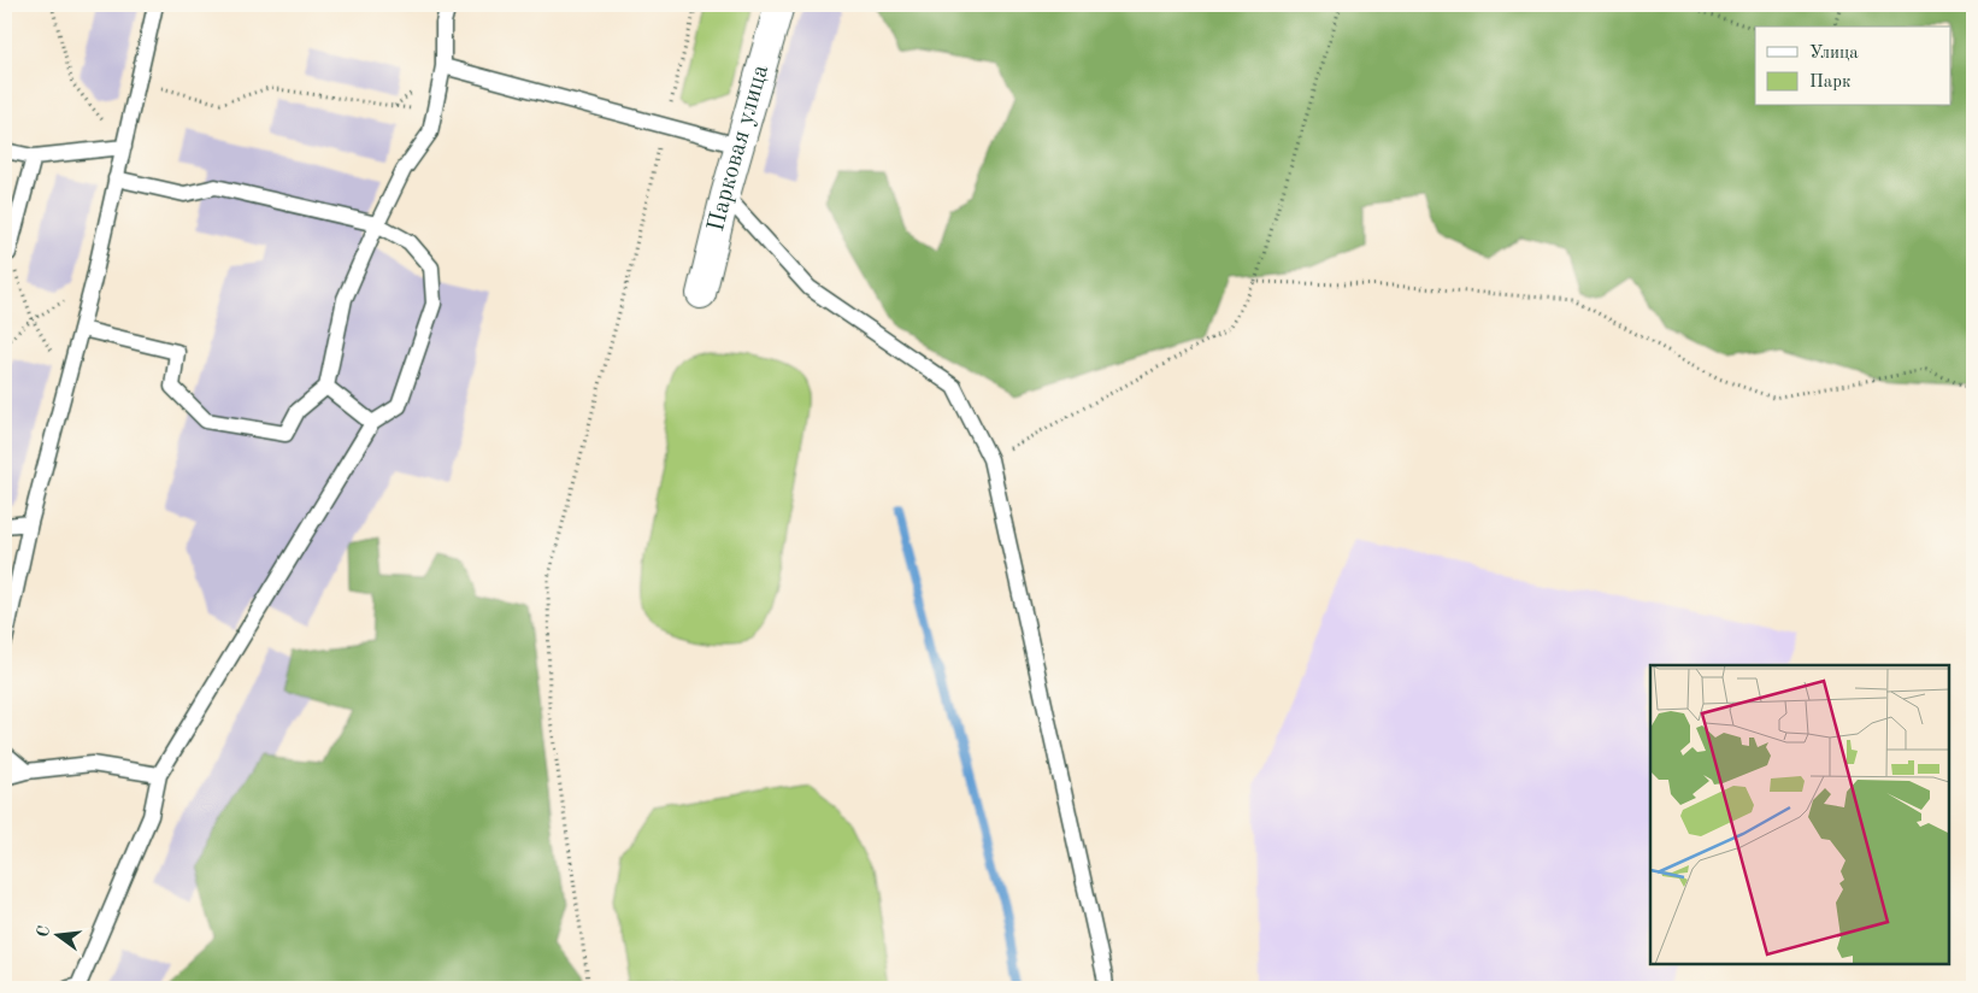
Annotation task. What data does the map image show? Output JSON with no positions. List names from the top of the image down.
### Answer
{
  "streets": {
    "street": ["Парковая улица"]
  },
  "legend": ["Улица", "Парк"],
  "north": "left"
}
